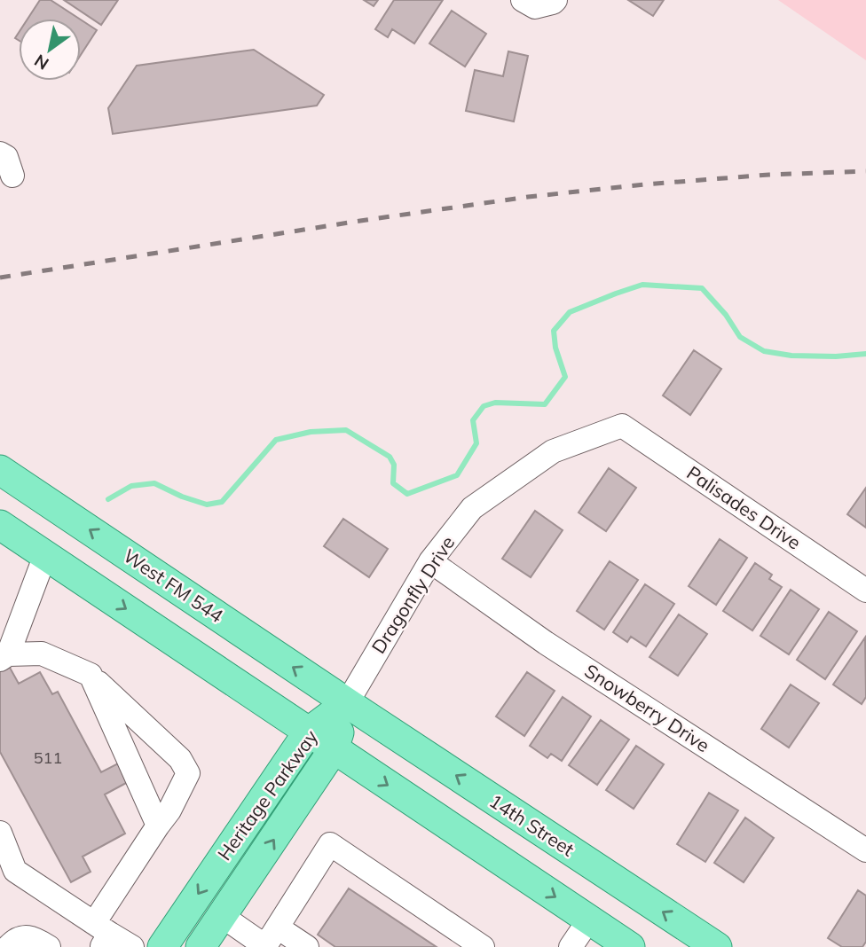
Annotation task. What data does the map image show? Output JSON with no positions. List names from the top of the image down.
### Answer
{
  "streets": {
    "main road": ["West FM 544", "Heritage Parkway", "14th Street"],
    "street": ["Palisades Drive", "Dragonfly Drive", "Snowberry Drive"]
  },
  "crossings": [
    ["Palisades Drive", "Dragonfly Drive"],
    ["West FM 544", "Dragonfly Drive"],
    ["West FM 544", "Heritage Parkway"],
    ["West FM 544", "14th Street"],
    ["Dragonfly Drive", "Snowberry Drive"],
    ["Dragonfly Drive", "Heritage Parkway"],
    ["Dragonfly Drive", "14th Street"],
    ["Heritage Parkway", "14th Street"]
  ],
  "house_numbers": ["511"],
  "north": "bottom left"
}
